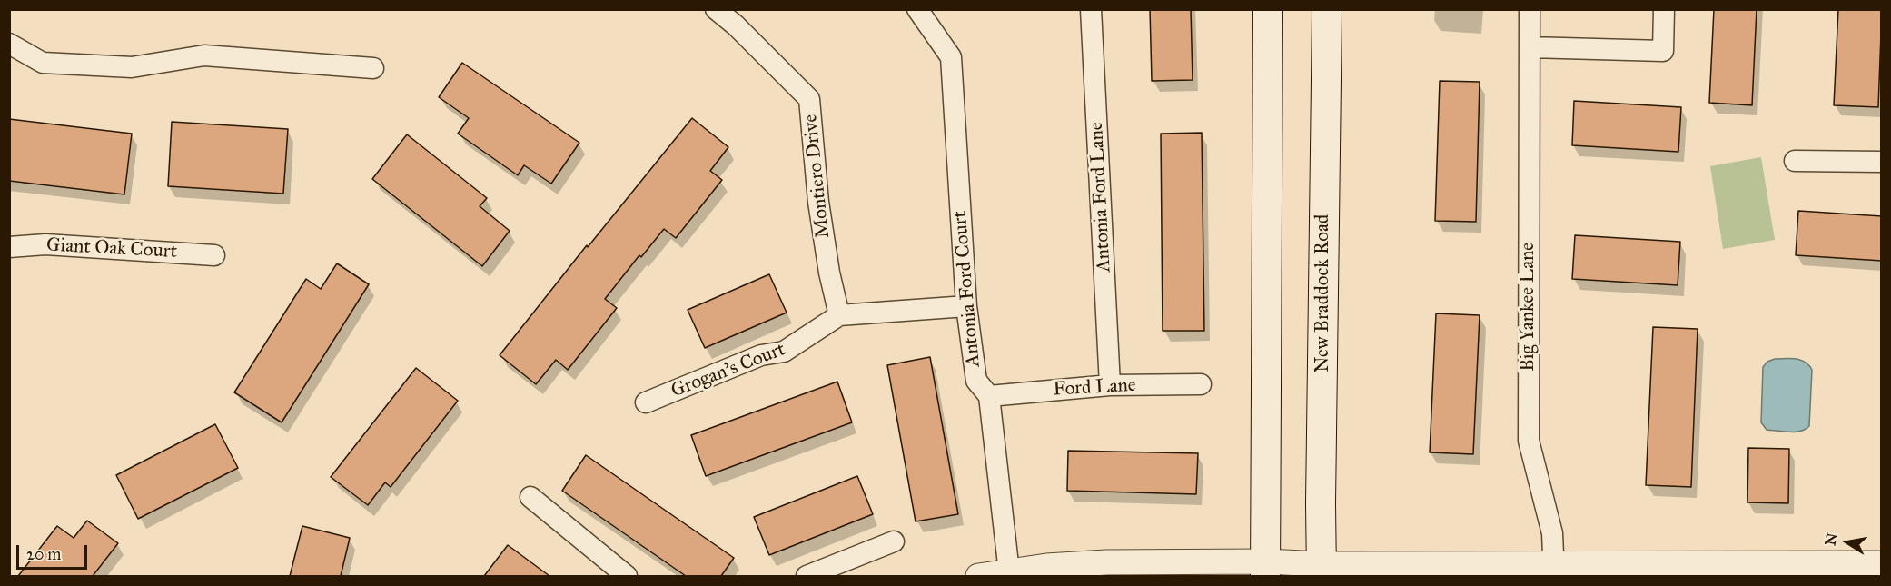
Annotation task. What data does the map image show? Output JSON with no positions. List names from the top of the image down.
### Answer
{
  "streets": {
    "main road": ["New Braddock Road"],
    "street": [
      "Montiero Drive",
      "Antonia Ford Lane",
      "Giant Oak Court",
      "Antonia Ford Court",
      "Big Yankee Lane",
      "Grogan's Court",
      "Ford Lane"
    ]
  },
  "crossings": [
    ["Montiero Drive", "Grogan's Court"],
    ["Antonia Ford Lane", "Ford Lane"],
    ["Antonia Ford Court", "Grogan's Court"],
    ["Antonia Ford Court", "Ford Lane"]
  ],
  "scale_bar": "20 m",
  "north": "left"
}
